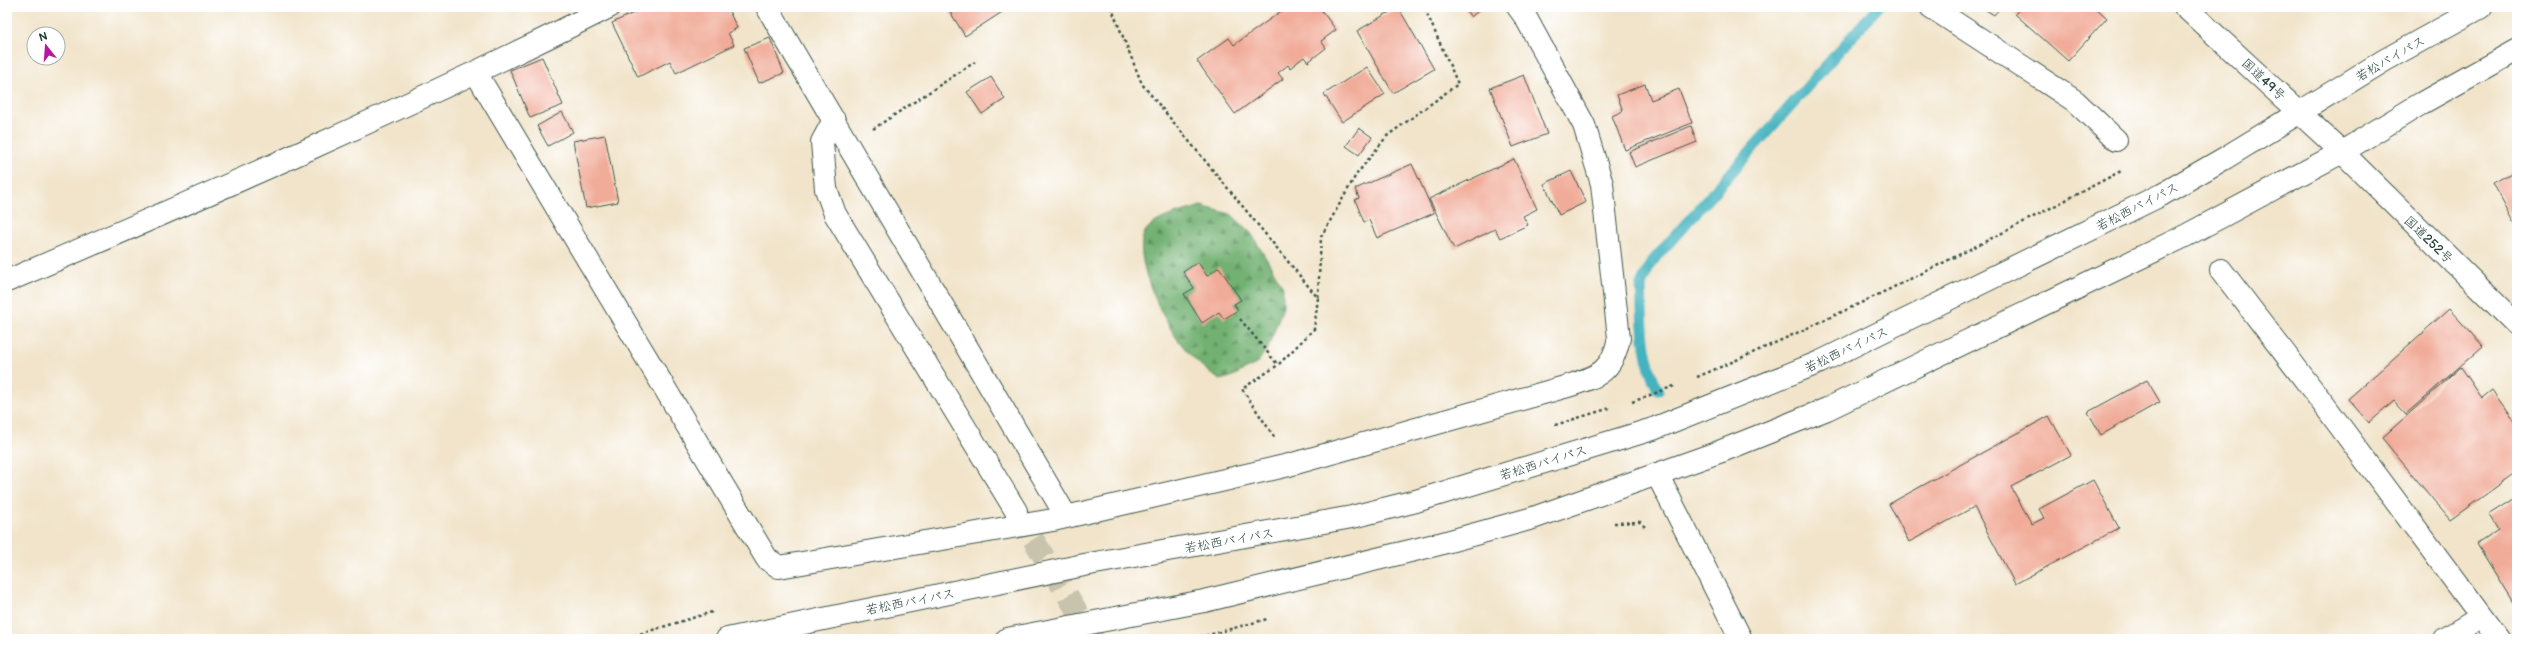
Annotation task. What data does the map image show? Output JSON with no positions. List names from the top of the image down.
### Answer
{
  "streets": {
    "main road": [
      "若松バイパス",
      "国道49号",
      "若松西バイパス",
      "国道252号"
    ]
  },
  "crossings": [
    ["若松バイパス", "国道49号"],
    ["若松バイパス", "若松西バイパス"],
    ["国道49号", "若松西バイパス"],
    ["国道49号", "国道252号"]
  ],
  "north": "top"
}
